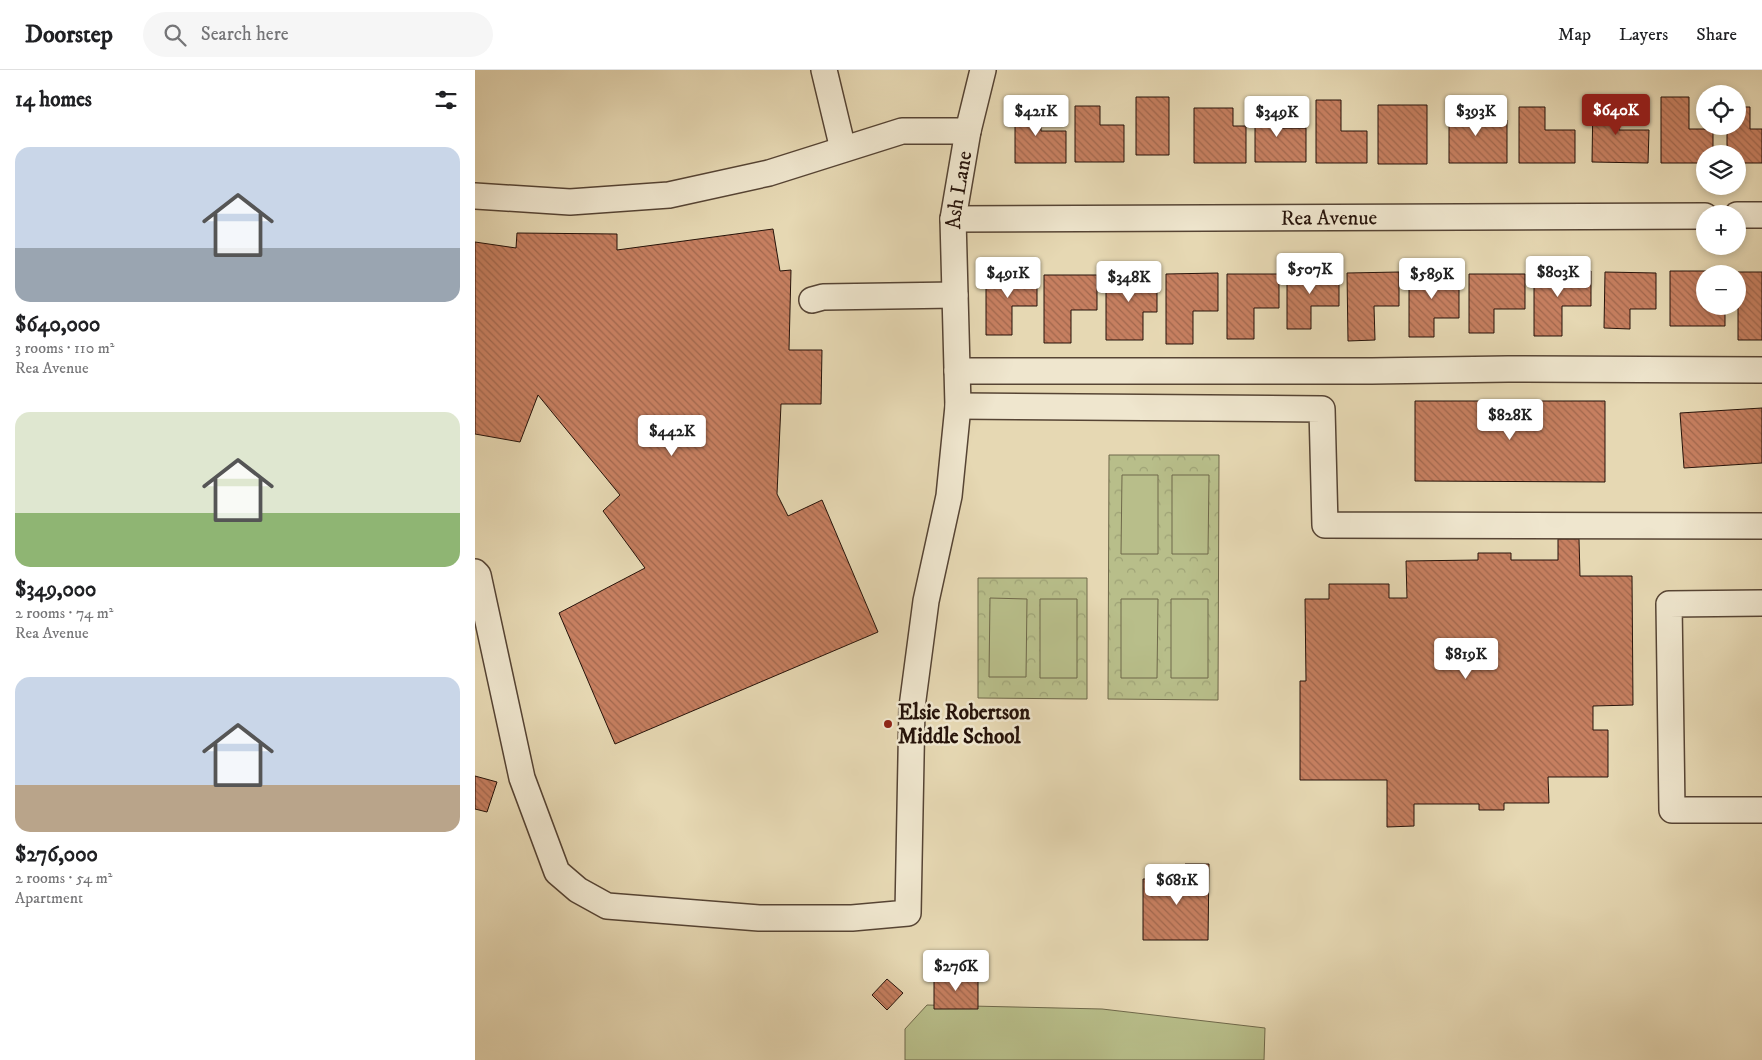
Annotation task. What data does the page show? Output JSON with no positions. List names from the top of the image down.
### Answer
{
  "streets": {
    "street": ["Ash Lane", "Rea Avenue"]
  },
  "crossings": [
    ["Ash Lane", "Rea Avenue"]
  ],
  "places": ["Elsie Robertson Middle School"],
  "page": {
    "header": "Doorstep",
    "search": "Search here",
    "nav": ["Map", "Layers", "Share"],
    "heading": "14 homes",
    "map_buttons": ["+", "−"],
    "price": [
      "$640K",
      "$421K",
      "$393K",
      "$349K",
      "$507K",
      "$803K",
      "$491K",
      "$589K",
      "$348K",
      "$828K",
      "$442K",
      "$819K",
      "$681K",
      "$276K"
    ],
    "list": [
      {
        "name": "$640,000",
        "note": "3 rooms · 110 m² · Rea Avenue"
      },
      {
        "name": "$349,000",
        "note": "2 rooms · 74 m² · Rea Avenue"
      },
      {
        "name": "$276,000",
        "note": "2 rooms · 54 m² · Apartment"
      }
    ]
  }
}
